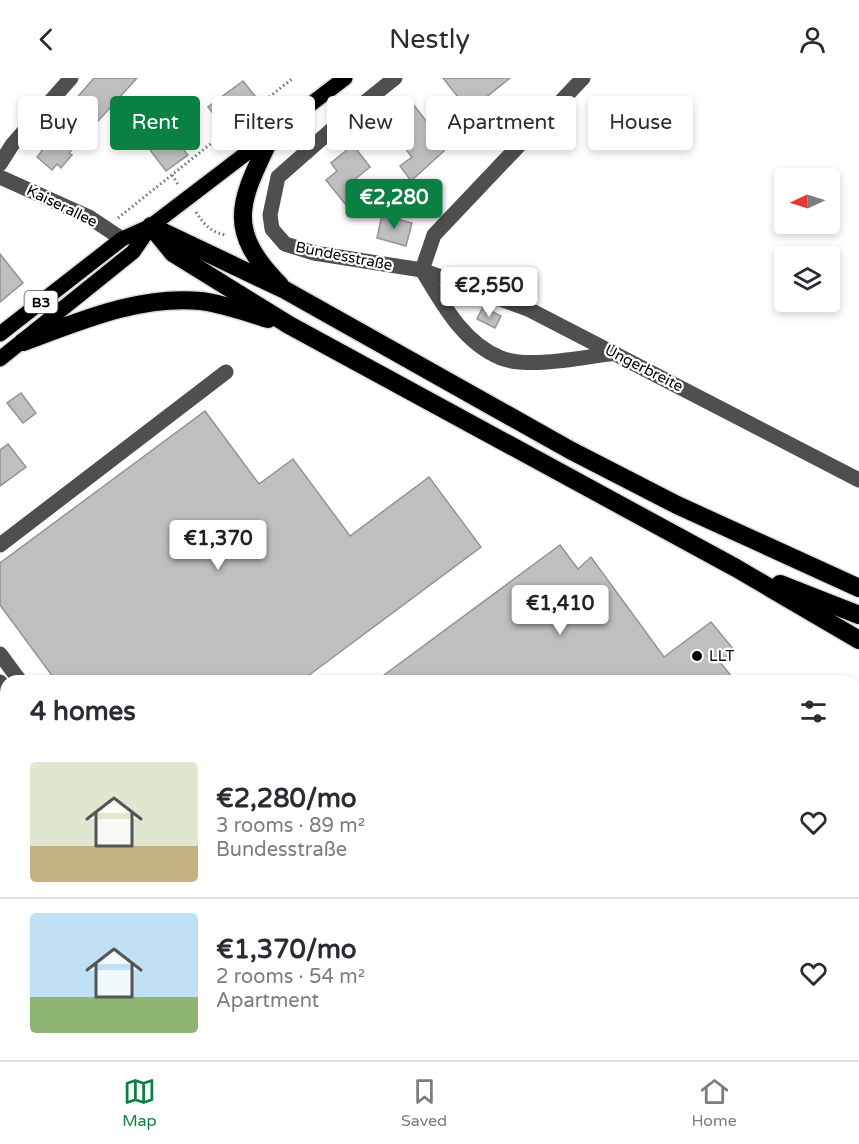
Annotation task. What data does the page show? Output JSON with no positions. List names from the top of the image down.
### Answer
{
  "streets": {
    "main road": ["B3"],
    "street": ["Kaiserallee", "Bundesstraße", "Ungerbreite"]
  },
  "crossings": [
    ["Kaiserallee", "B3"],
    ["Bundesstraße", "Ungerbreite"]
  ],
  "places": ["LLT"],
  "north": "left",
  "page": {
    "header": "Nestly",
    "chip": [
      "Buy",
      "Rent",
      "Filters",
      "New",
      "Apartment",
      "House"
    ],
    "price": [
      "€2,280",
      "€2,550",
      "€1,370",
      "€1,410"
    ],
    "heading": "4 homes",
    "list": [
      {
        "name": "€2,280/mo",
        "note": "3 rooms · 89 m² · Bundesstraße"
      },
      {
        "name": "€1,370/mo",
        "note": "2 rooms · 54 m² · Apartment"
      }
    ],
    "tabs": ["Map", "Saved", "Home"]
  }
}
